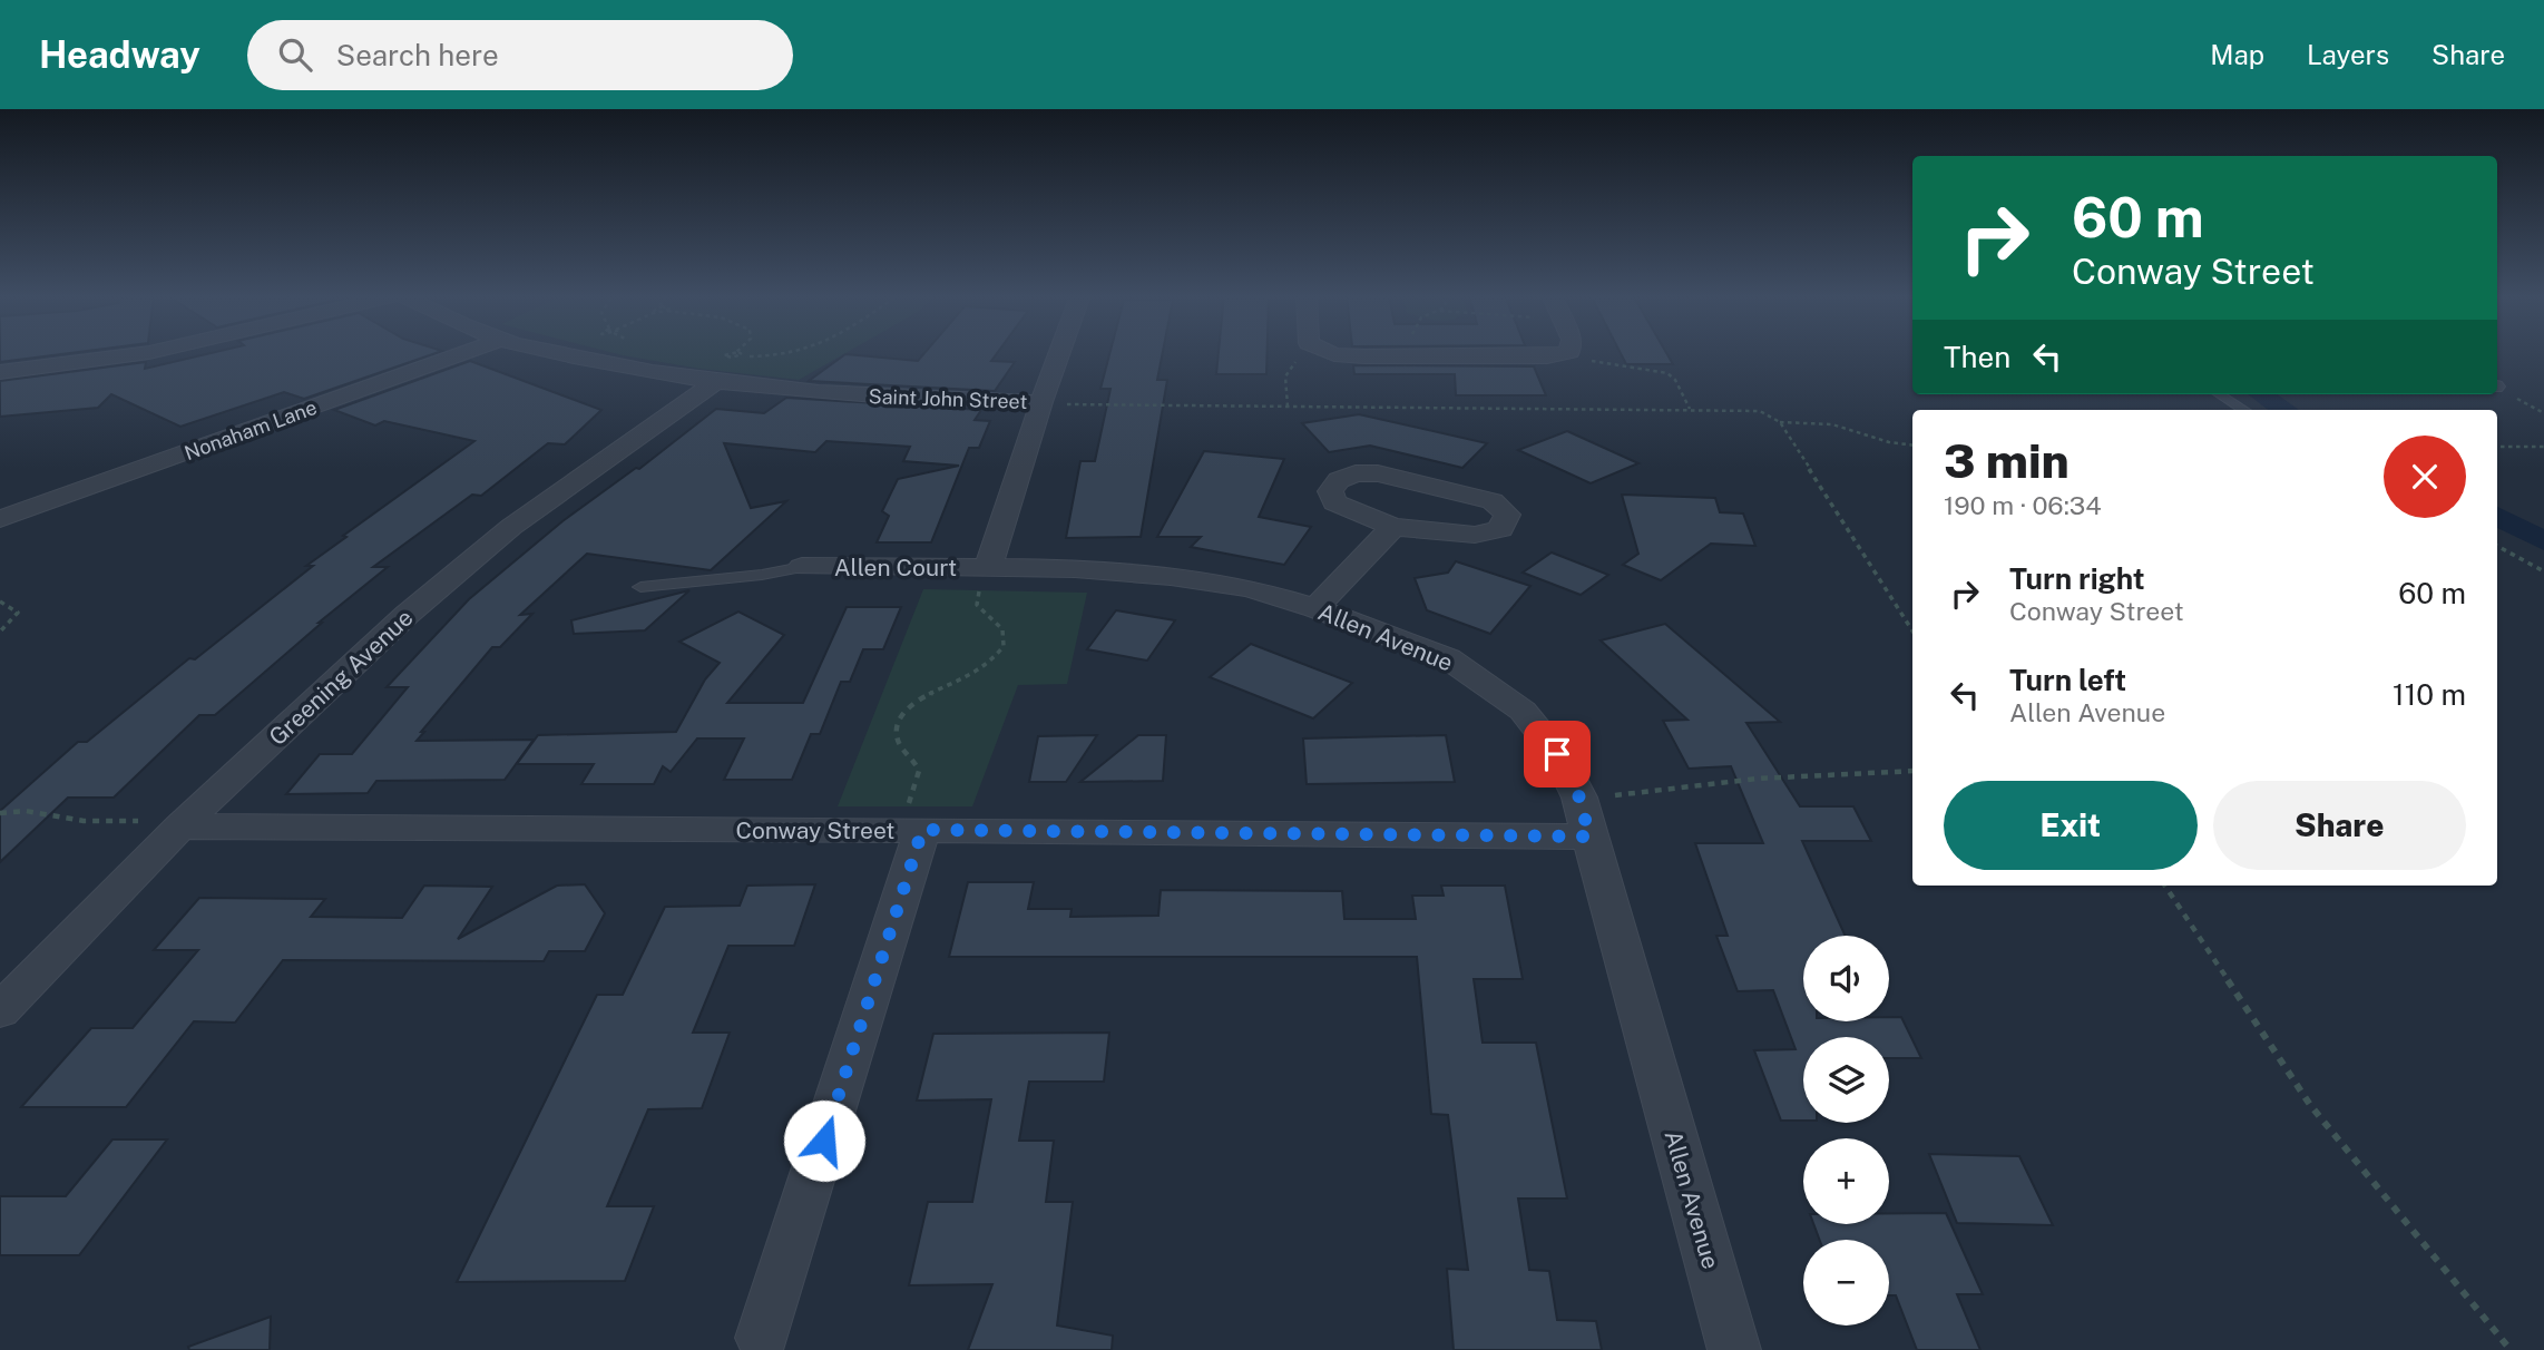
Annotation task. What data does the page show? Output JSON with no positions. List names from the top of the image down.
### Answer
{
  "streets": {
    "street": [
      "Saint John Street",
      "Nonaham Lane",
      "Allen Court",
      "Allen Avenue",
      "Greening Avenue",
      "Conway Street"
    ]
  },
  "crossings": [
    ["Saint John Street", "Greening Avenue"],
    ["Allen Court", "Allen Avenue"],
    ["Allen Avenue", "Conway Street"],
    ["Greening Avenue", "Conway Street"]
  ],
  "page": {
    "header": "Headway",
    "search": "Search here",
    "nav": ["Map", "Layers", "Share"],
    "turn": ["60 m", "Conway Street"],
    "then": "Then",
    "heading": ["3 min", "190 m · 06:34"],
    "list": [
      {
        "name": "Turn right",
        "note": "Conway Street",
        "value": "60 m"
      },
      {
        "name": "Turn left",
        "note": "Allen Avenue",
        "value": "110 m"
      }
    ],
    "buttons": ["Exit", "Share"],
    "map_buttons": ["+", "−"]
  }
}
